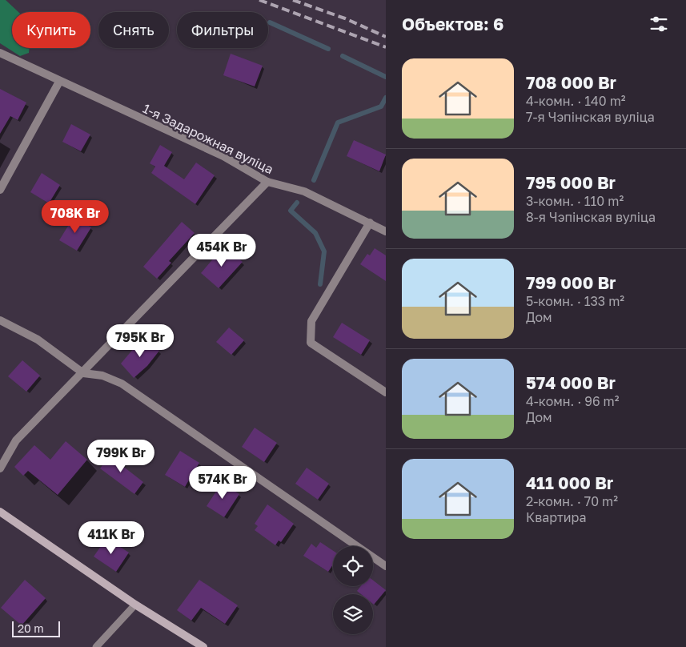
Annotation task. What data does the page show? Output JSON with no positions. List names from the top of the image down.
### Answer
{
  "streets": {
    "street": ["1-я Задарожная вуліца"]
  },
  "scale_bar": "20 m",
  "page": {
    "heading": "Объектов: 6",
    "chip": ["Купить", "Снять", "Фильтры"],
    "list": [
      {
        "name": "708 000 Br",
        "note": "4-комн. · 140 m² · 7-я Чэпінская вуліца"
      },
      {
        "name": "795 000 Br",
        "note": "3-комн. · 110 m² · 8-я Чэпінская вуліца"
      },
      {
        "name": "799 000 Br",
        "note": "5-комн. · 133 m² · Дом"
      },
      {
        "name": "574 000 Br",
        "note": "4-комн. · 96 m² · Дом"
      },
      {
        "name": "411 000 Br",
        "note": "2-комн. · 70 m² · Квартира"
      }
    ],
    "price": [
      "708K Br",
      "454K Br",
      "795K Br",
      "799K Br",
      "574K Br",
      "411K Br"
    ],
    "scale": "20 m"
  }
}
